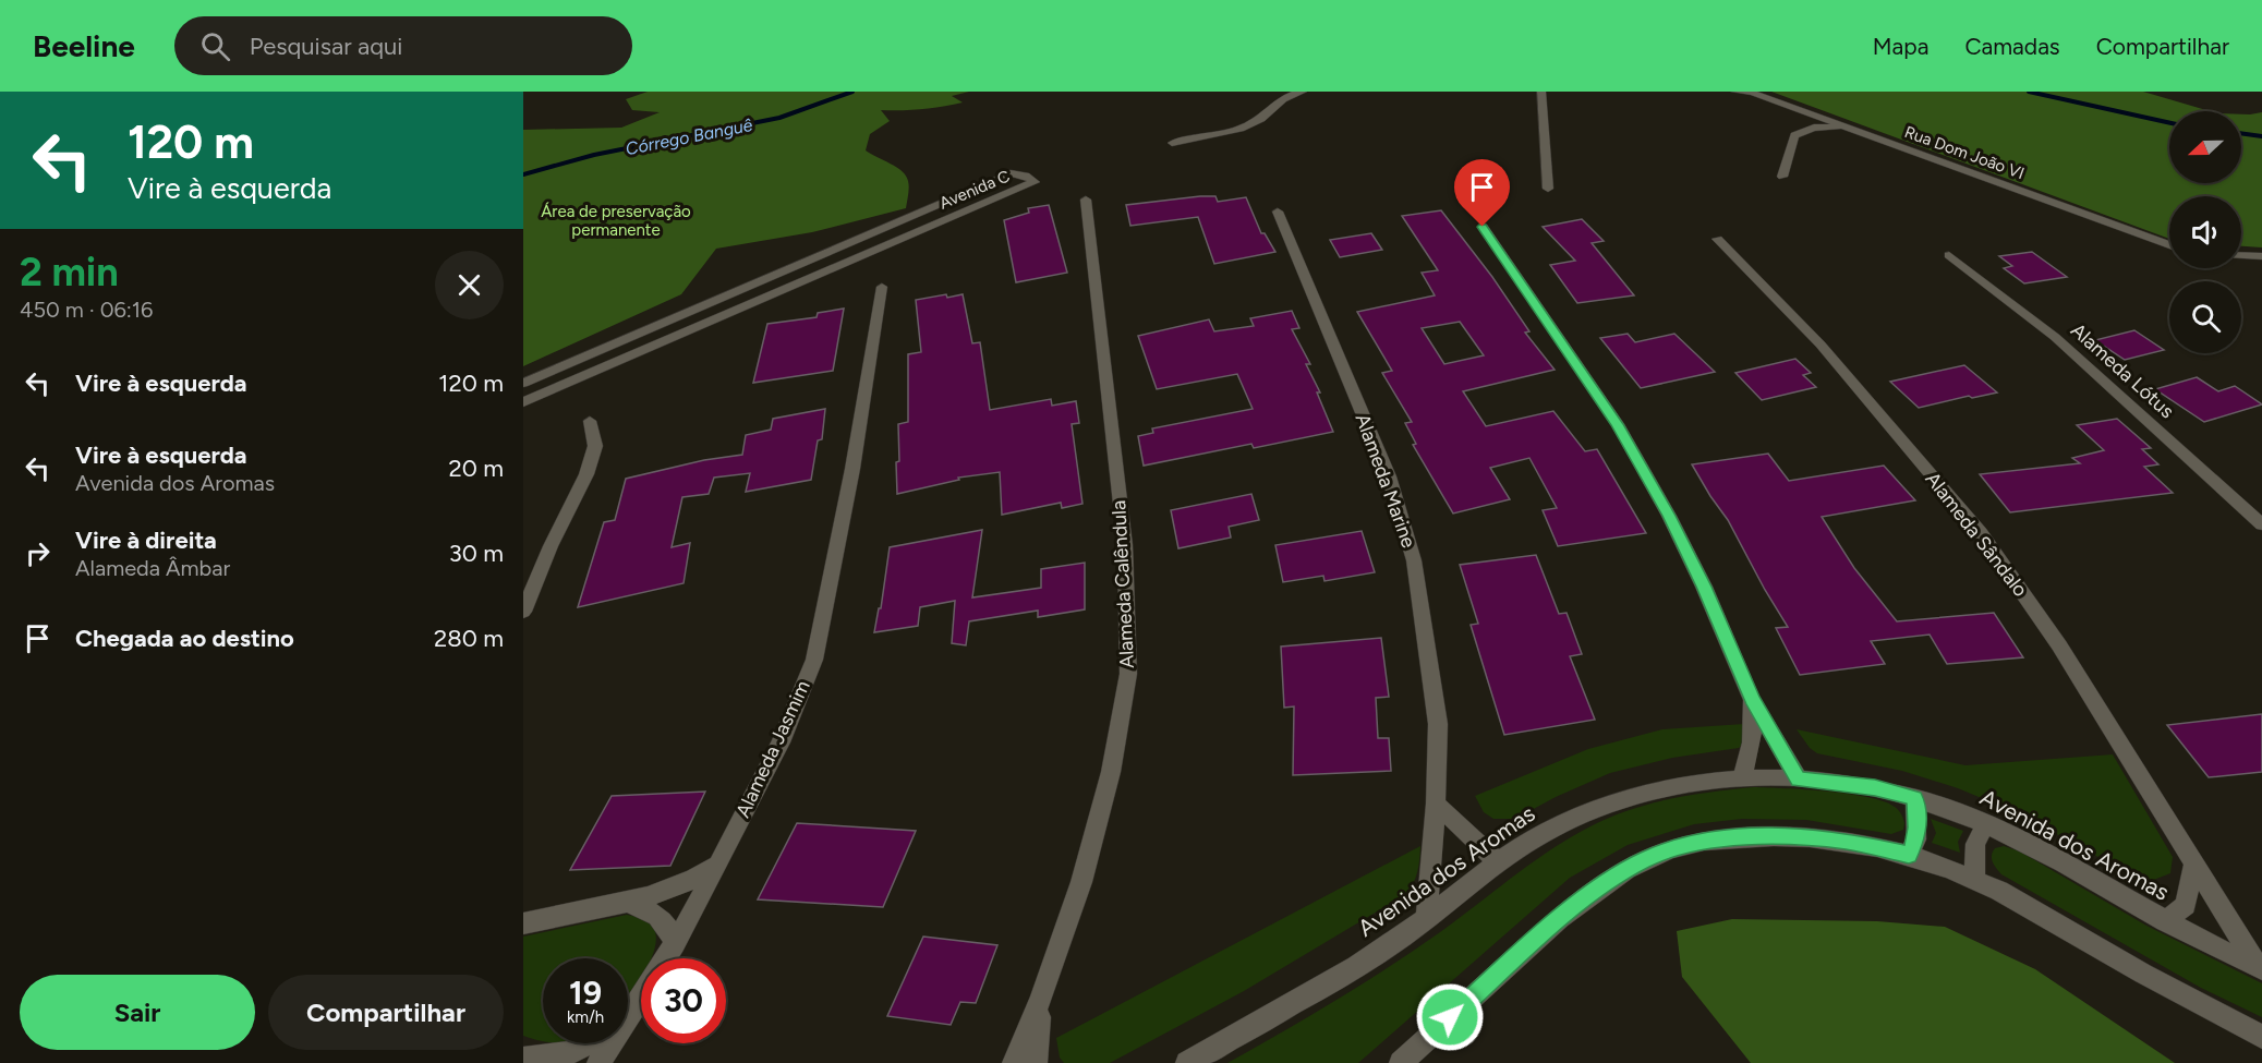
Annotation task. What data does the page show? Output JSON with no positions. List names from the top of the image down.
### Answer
{
  "streets": {
    "street": [
      "Rua Dom João VI",
      "Avenida C",
      "Alameda Lótus",
      "Alameda Marine",
      "Alameda Sândalo",
      "Alameda Calêndula",
      "Alameda Jasmim",
      "Avenida dos Aromas"
    ]
  },
  "crossings": [
    ["Alameda Marine", "Avenida dos Aromas"],
    ["Alameda Sândalo", "Avenida dos Aromas"]
  ],
  "water": ["Córrego Banguê"],
  "parks": ["Área de preservação permanente"],
  "north": "left",
  "page": {
    "header": "Beeline",
    "search": "Pesquisar aqui",
    "nav": ["Mapa", "Camadas", "Compartilhar"],
    "turn": ["120 m", "Vire à esquerda"],
    "heading": ["2 min", "450 m · 06:16"],
    "list": [
      {
        "name": "Vire à esquerda",
        "value": "120 m"
      },
      {
        "name": "Vire à esquerda",
        "note": "Avenida dos Aromas",
        "value": "20 m"
      },
      {
        "name": "Vire à direita",
        "note": "Alameda Âmbar",
        "value": "30 m"
      },
      {
        "name": "Chegada ao destino",
        "value": "280 m"
      }
    ],
    "speed": "19 km/h",
    "limit": "30",
    "buttons": ["Sair", "Compartilhar"]
  }
}
